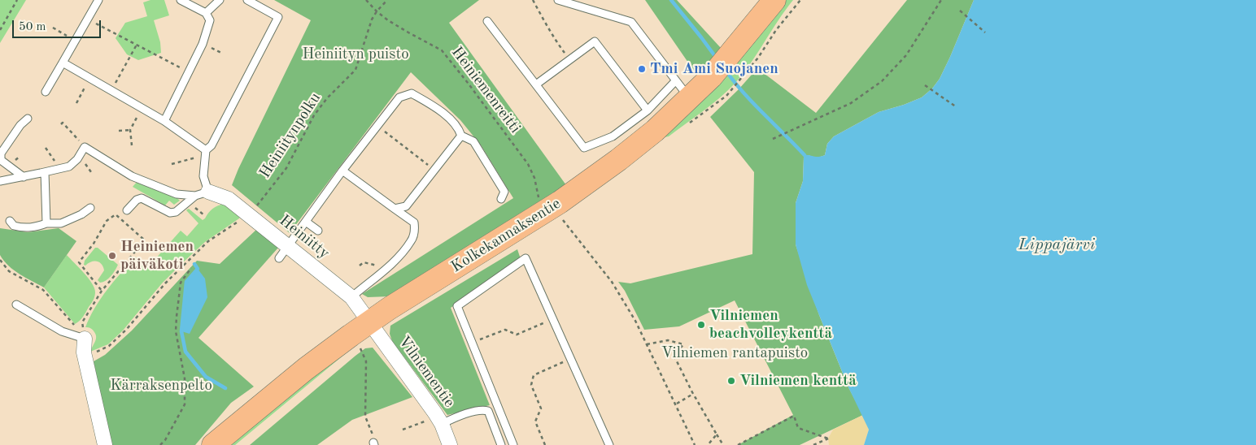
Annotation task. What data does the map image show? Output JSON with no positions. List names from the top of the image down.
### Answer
{
  "streets": {
    "main road": ["Kolkekannaksentie"],
    "street": ["Heiniitty", "Vilniementie"],
    "path": ["Heiniemenreitti", "Heiniitynpolku"]
  },
  "crossings": [
    ["Heiniemenreitti", "Heiniitynpolku"],
    ["Heiniemenreitti", "Kolkekannaksentie"],
    ["Heiniitynpolku", "Heiniitty"],
    ["Kolkekannaksentie", "Heiniitty"],
    ["Kolkekannaksentie", "Vilniementie"],
    ["Heiniitty", "Vilniementie"]
  ],
  "water": ["Lippajärvi"],
  "parks": ["Heiniityn puisto", "Vilniemen rantapuisto", "Kärraksenpelto"],
  "places": [
    "Tmi Ami Suojanen",
    "Heiniemen päiväkoti",
    "Vilniemen beachvolleykenttä",
    "Vilniemen kenttä"
  ],
  "scale_bar": "50 m"
}
